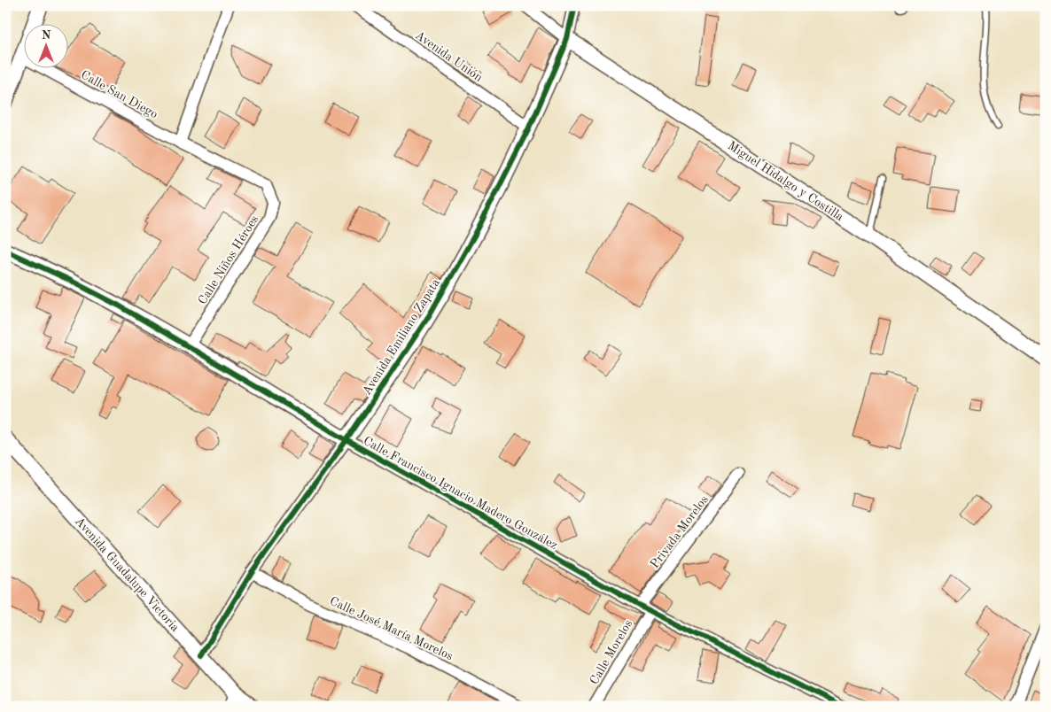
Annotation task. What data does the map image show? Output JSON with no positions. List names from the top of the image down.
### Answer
{
  "streets": {
    "street": [
      "Avenida Unión",
      "Calle San Diego",
      "Miguel Hidalgo y Costilla",
      "Calle Niños Héroes",
      "Avenida Emiliano Zapata",
      "Calle Francisco Ignacio Madero González",
      "Privada Morelos",
      "Avenida Guadalupe Victoria",
      "Calle José María Morelos",
      "Calle Morelos"
    ]
  },
  "crossings": [
    ["Avenida Unión", "Avenida Emiliano Zapata"],
    ["Calle San Diego", "Calle Niños Héroes"],
    ["Miguel Hidalgo y Costilla", "Avenida Emiliano Zapata"],
    ["Calle Niños Héroes", "Calle Francisco Ignacio Madero González"],
    ["Avenida Emiliano Zapata", "Calle Francisco Ignacio Madero González"],
    ["Avenida Emiliano Zapata", "Avenida Guadalupe Victoria"],
    ["Avenida Emiliano Zapata", "Calle José María Morelos"],
    ["Calle Francisco Ignacio Madero González", "Privada Morelos"],
    ["Calle Francisco Ignacio Madero González", "Calle Morelos"],
    ["Privada Morelos", "Calle Morelos"]
  ],
  "north": "top"
}
